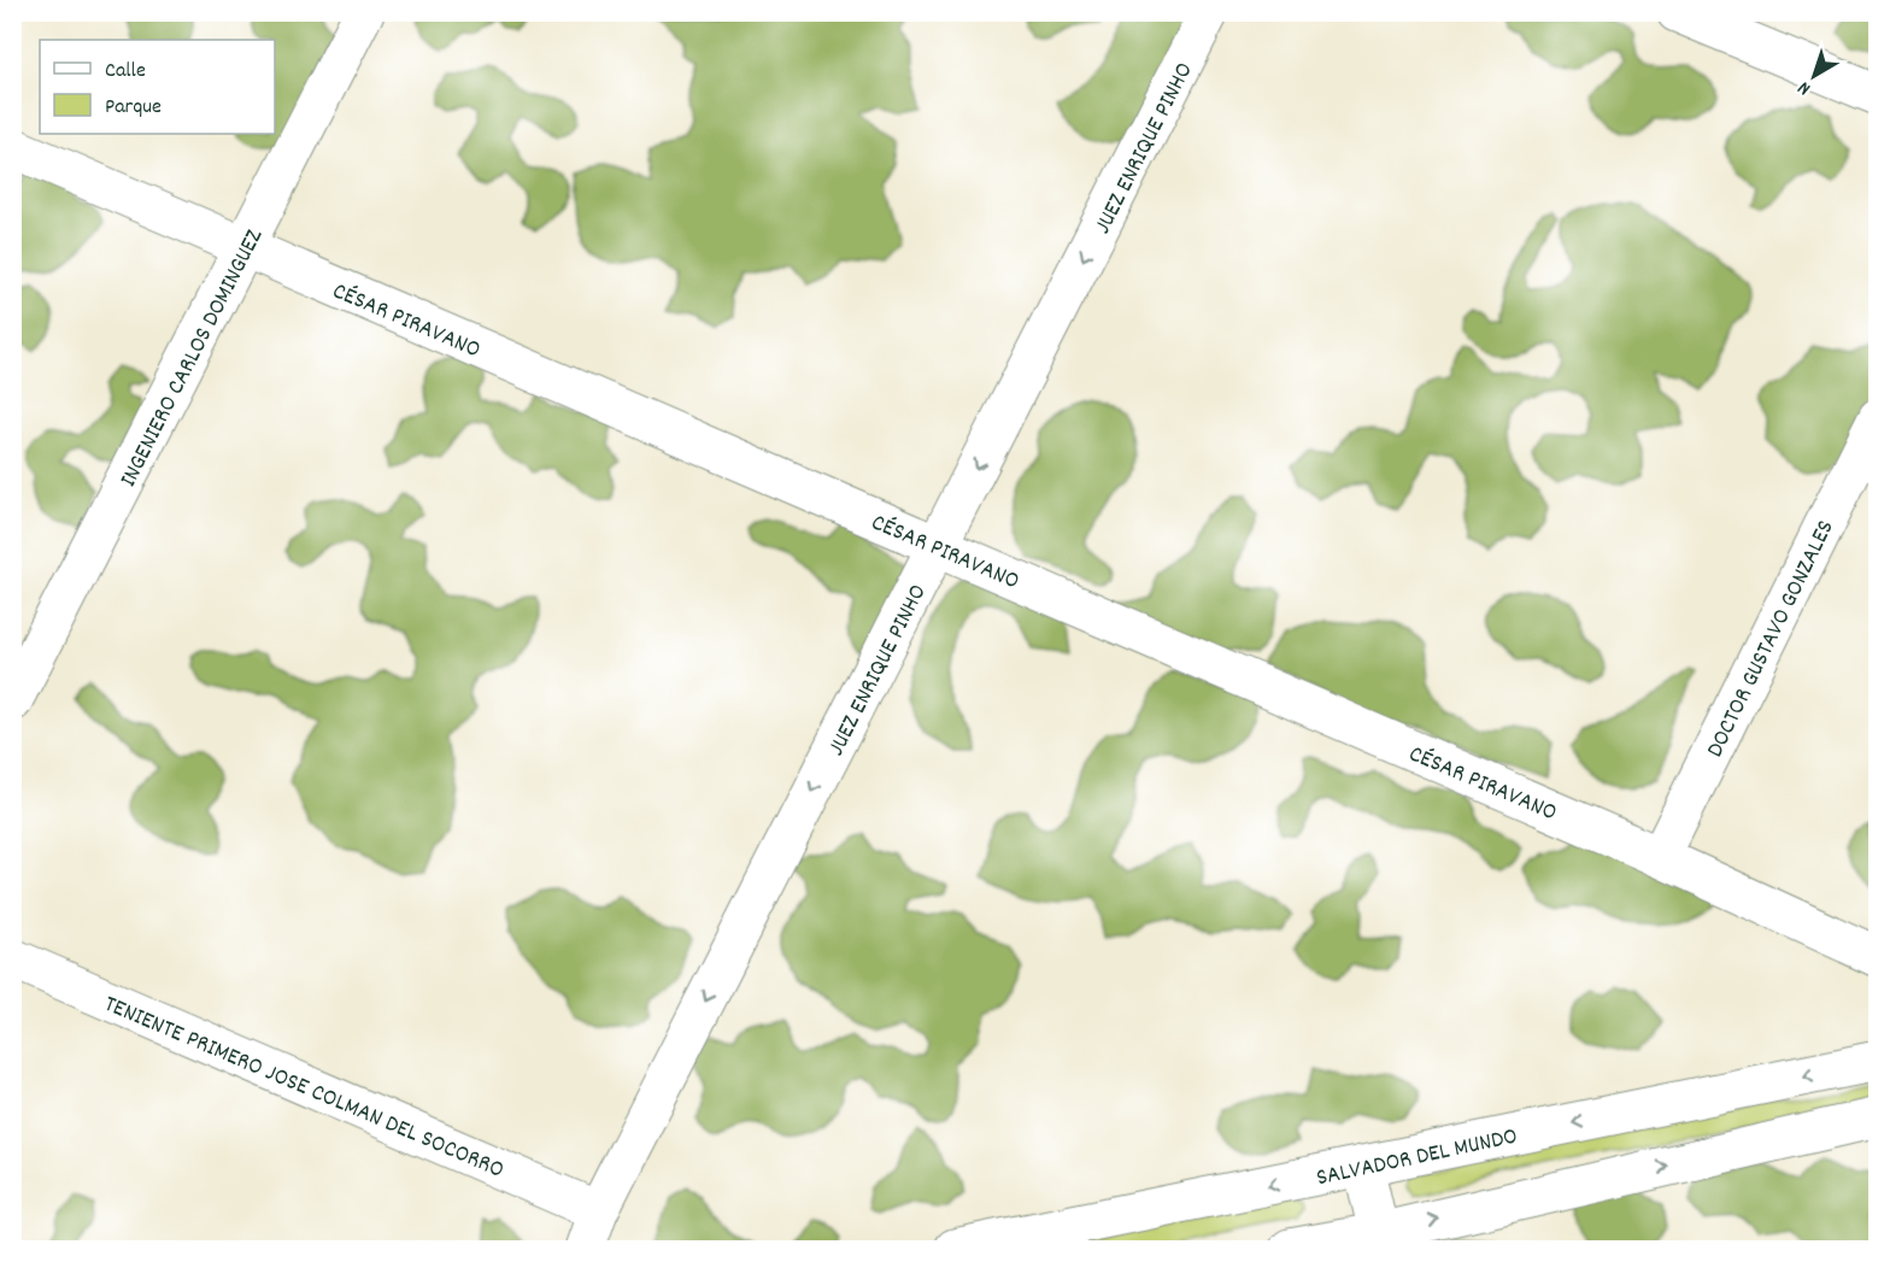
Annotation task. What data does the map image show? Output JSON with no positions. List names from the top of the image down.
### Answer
{
  "streets": {
    "street": [
      "JUEZ ENRIQUE PINHO",
      "CÉSAR PIRAVANO",
      "INGENIERO CARLOS DOMINGUEZ",
      "DOCTOR GUSTAVO GONZALES",
      "TENIENTE PRIMERO JOSE COLMAN DEL SOCORRO",
      "SALVADOR DEL MUNDO"
    ]
  },
  "crossings": [
    ["JUEZ ENRIQUE PINHO", "CÉSAR PIRAVANO"],
    ["JUEZ ENRIQUE PINHO", "TENIENTE PRIMERO JOSE COLMAN DEL SOCORRO"],
    ["CÉSAR PIRAVANO", "INGENIERO CARLOS DOMINGUEZ"],
    ["CÉSAR PIRAVANO", "DOCTOR GUSTAVO GONZALES"]
  ],
  "one_way": ["JUEZ ENRIQUE PINHO"],
  "legend": ["Calle", "Parque"],
  "north": "bottom left"
}
